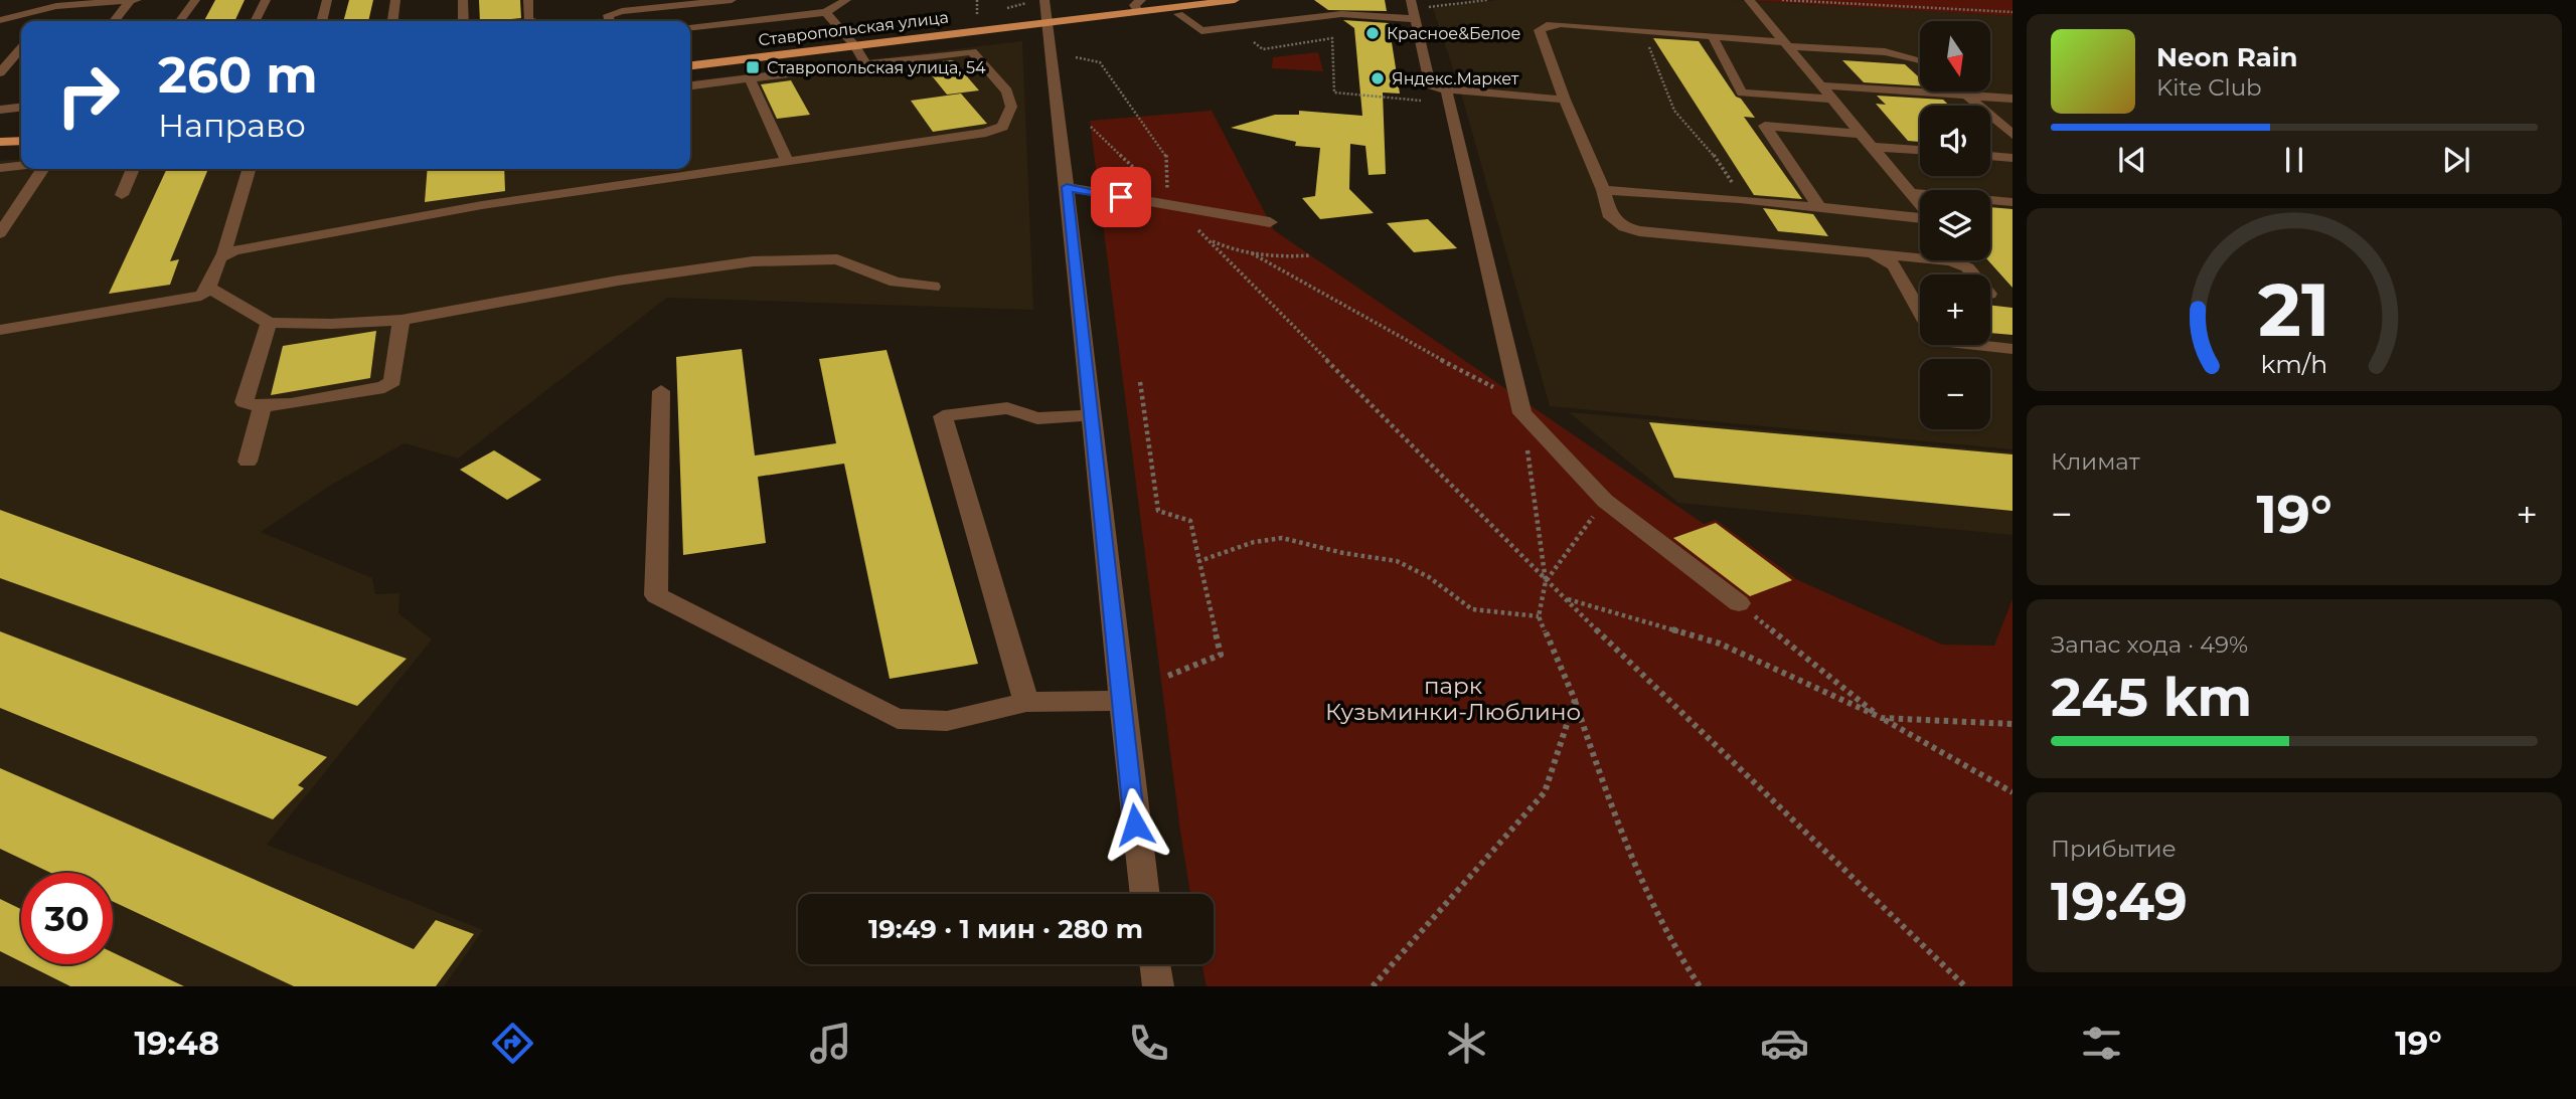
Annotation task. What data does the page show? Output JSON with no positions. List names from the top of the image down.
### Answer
{
  "streets": {
    "main road": ["Ставропольская улица"]
  },
  "parks": ["парк Кузьминки-Люблино"],
  "places": {
    "other": ["Красное&Белое", "Яндекс.Маркет"],
    "transit": ["Ставропольская улица, 54"]
  },
  "north": "bottom",
  "page": {
    "map_buttons": ["+", "−"],
    "turn": ["260 m", "Направо"],
    "song": ["Neon Rain", "Kite Club"],
    "tile": [
      "Климат",
      ["Запас хода · 49%", "245 km"],
      ["Прибытие", "19:49"]
    ],
    "heat": ["−", "19°", "+"],
    "limit": "30",
    "trip": "19:49 · 1 мин · 280 m",
    "tabs": ["19:48", "19°"],
    "gauge": ["21", "km/h"]
  }
}
